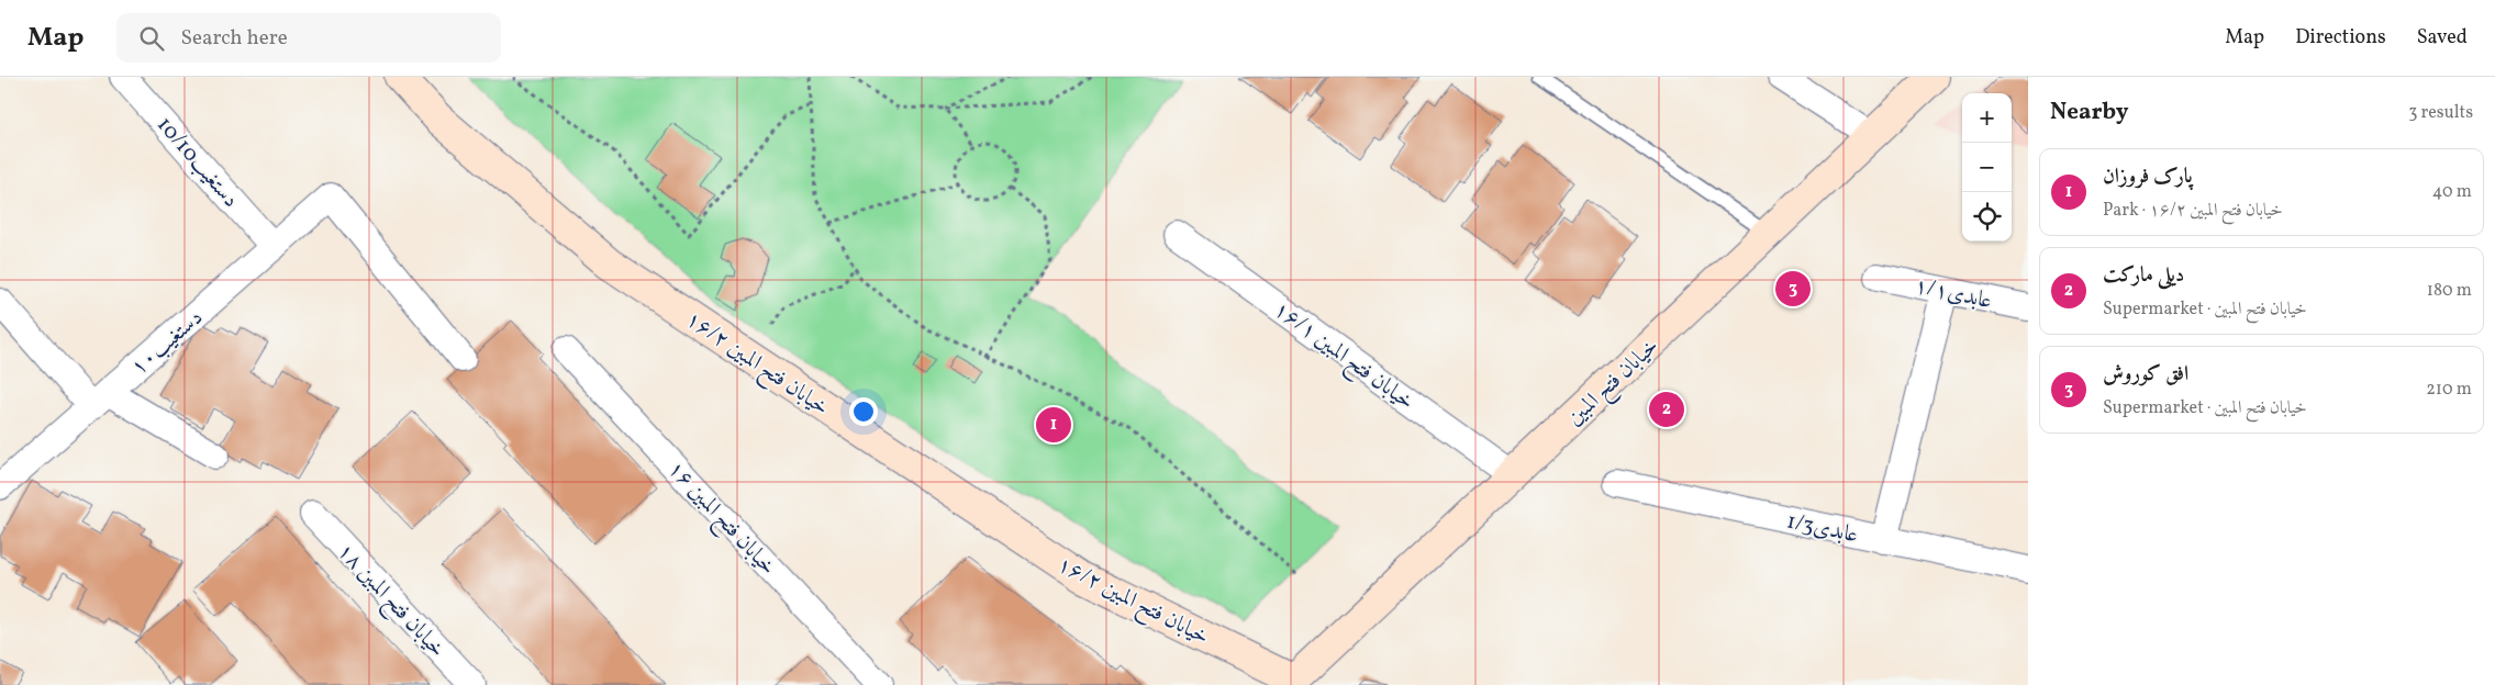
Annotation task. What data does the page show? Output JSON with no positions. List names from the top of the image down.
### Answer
{
  "streets": {
    "street": [
      "10/10دستغیب",
      "عابدی۱/۱",
      "دستغیب۱۰",
      "خیابان فتح المبین ۱۶/۱",
      "خیابان فتح المبین ۱۶/۲",
      "خیابان فتح المبین",
      "خیابان فتح المبین ۱۶",
      "عابدی1/3",
      "خیابان فتح المبین ۱۸"
    ]
  },
  "crossings": [
    ["10/10دستغیب", "دستغیب۱۰"],
    ["خیابان فتح المبین ۱۶/۱", "خیابان فتح المبین"],
    ["خیابان فتح المبین ۱۶/۲", "خیابان فتح المبین"]
  ],
  "page": {
    "header": "Map",
    "search": "Search here",
    "nav": ["Map", "Directions", "Saved"],
    "heading": ["Nearby", "3 results"],
    "map_buttons": ["+", "−"],
    "list": [
      {
        "mark": "1",
        "name": "پارک فروزان",
        "note": "Park · خیابان فتح المبین ۱۶/۲",
        "value": "40 m"
      },
      {
        "mark": "2",
        "name": "دیلی مارکت",
        "note": "Supermarket · خیابان فتح المبین",
        "value": "180 m"
      },
      {
        "mark": "3",
        "name": "افق کوروش",
        "note": "Supermarket · خیابان فتح المبین",
        "value": "210 m"
      }
    ],
    "pins": ["3", "2", "1"]
  }
}
